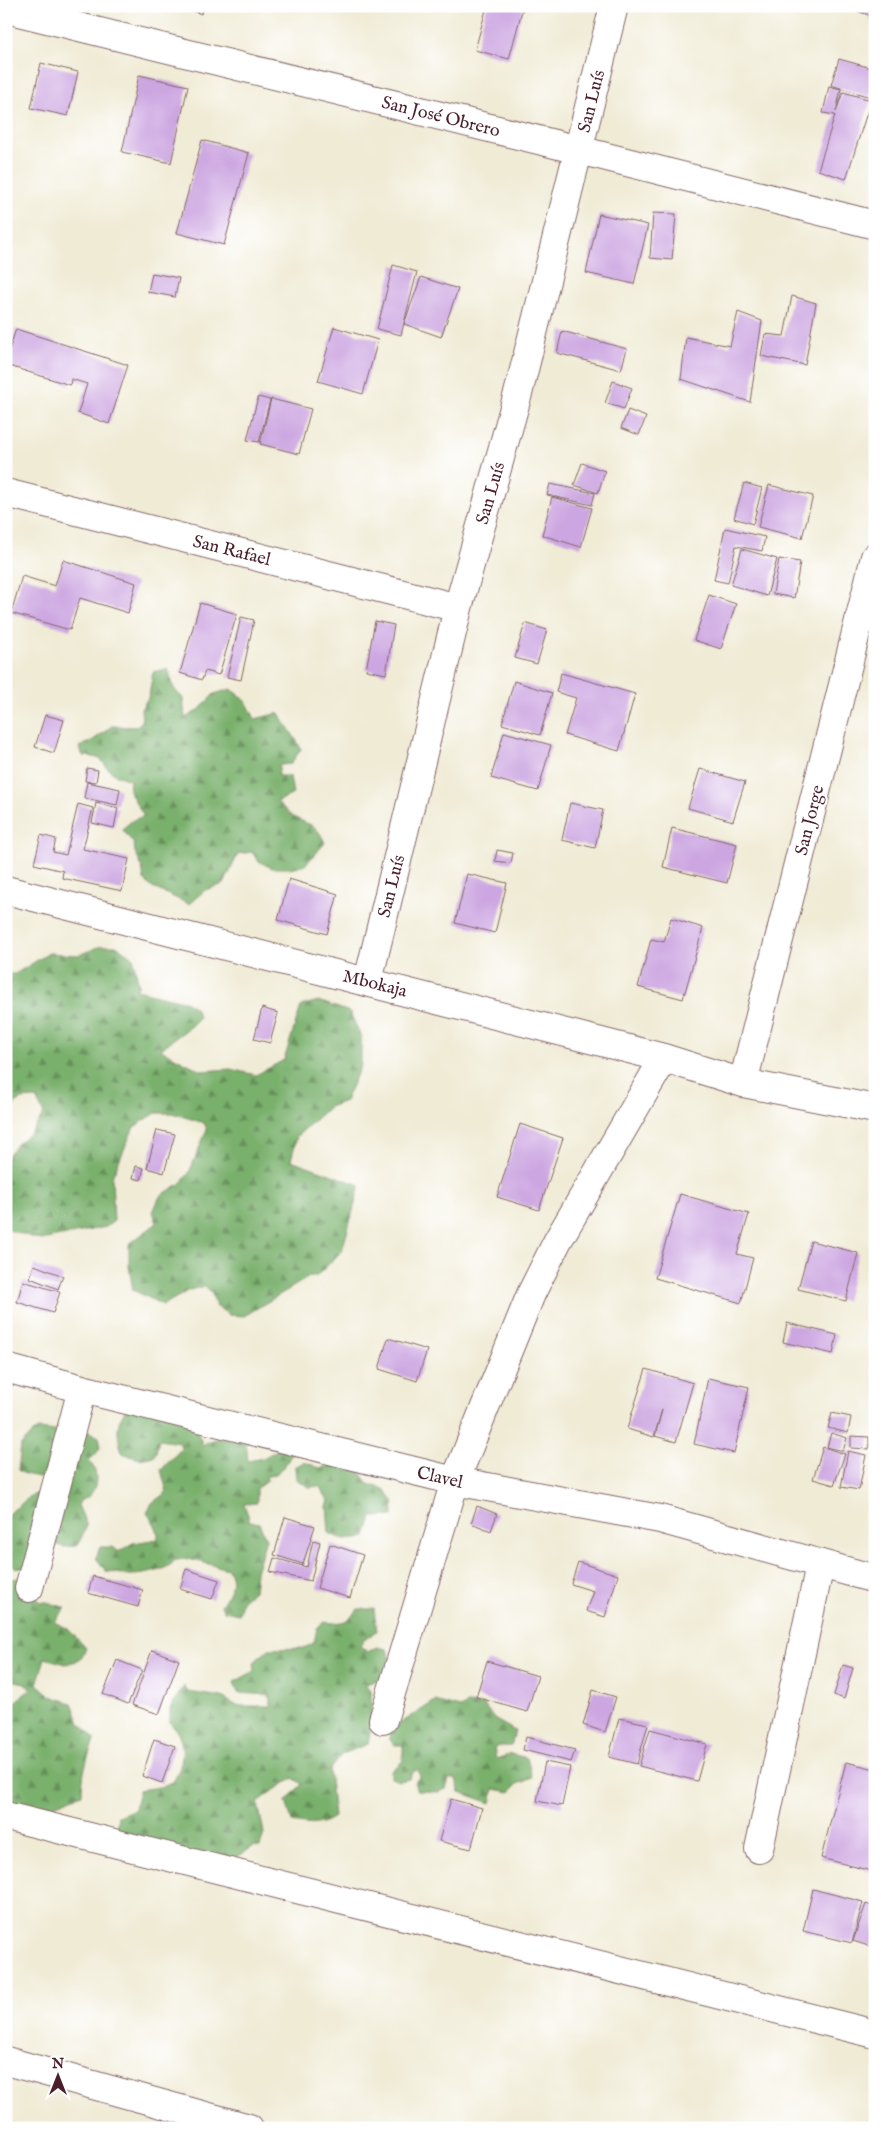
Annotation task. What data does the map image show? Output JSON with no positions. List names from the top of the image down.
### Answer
{
  "streets": {
    "street": [
      "San Luís",
      "San José Obrero",
      "San Rafael",
      "San Jorge",
      "Mbokaja",
      "Clavel"
    ]
  },
  "crossings": [
    ["San Luís", "San José Obrero"],
    ["San Luís", "San Rafael"],
    ["San Luís", "Mbokaja"],
    ["San Jorge", "Mbokaja"]
  ],
  "north": "top"
}
